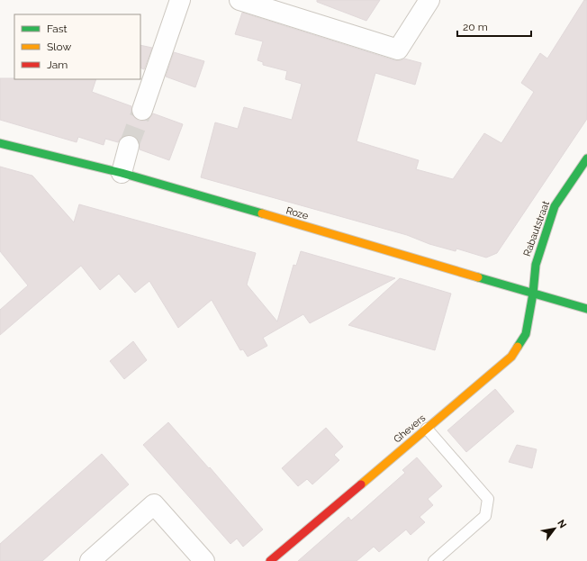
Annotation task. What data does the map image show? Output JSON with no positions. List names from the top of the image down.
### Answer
{
  "streets": {
    "street": ["Roze", "Rabautstraat", "Ghevers"]
  },
  "crossings": [
    ["Roze", "Rabautstraat"],
    ["Roze", "Ghevers"],
    ["Rabautstraat", "Ghevers"]
  ],
  "legend": ["Fast", "Slow", "Jam"],
  "scale_bar": "20 m",
  "north": "top right"
}
